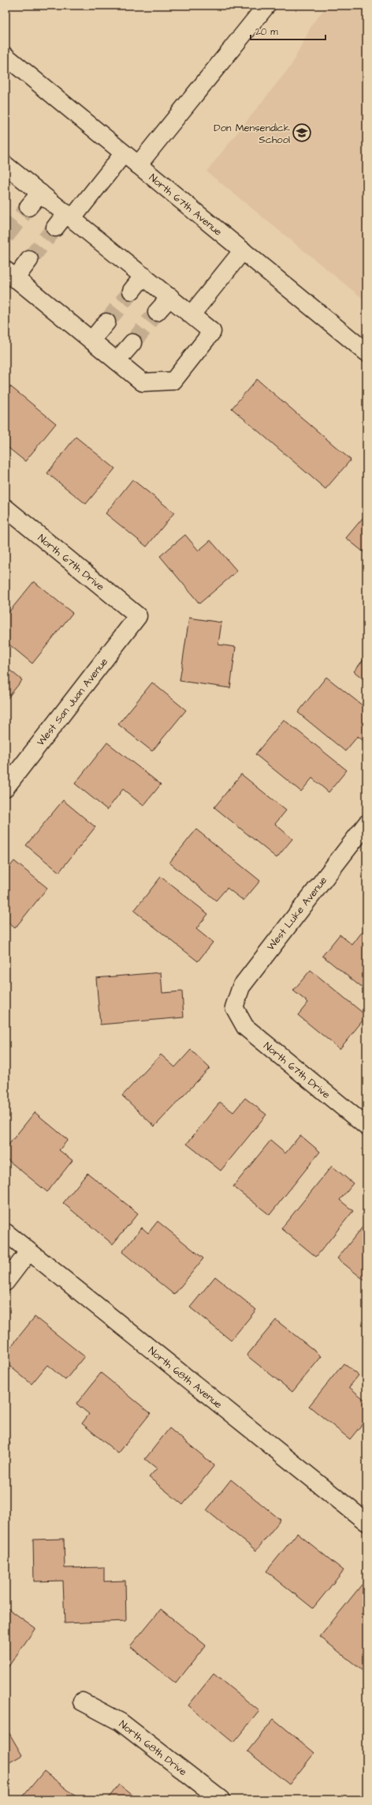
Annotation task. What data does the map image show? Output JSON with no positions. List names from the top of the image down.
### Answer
{
  "streets": {
    "street": [
      "North 67th Avenue",
      "North 67th Drive",
      "West San Juan Avenue",
      "West Luke Avenue",
      "North 68th Avenue",
      "North 68th Drive"
    ]
  },
  "crossings": [
    ["North 67th Drive", "West San Juan Avenue"],
    ["North 67th Drive", "West Luke Avenue"]
  ],
  "places": {
    "school or university": ["Don Mensendick School"]
  },
  "scale_bar": "20 m"
}
